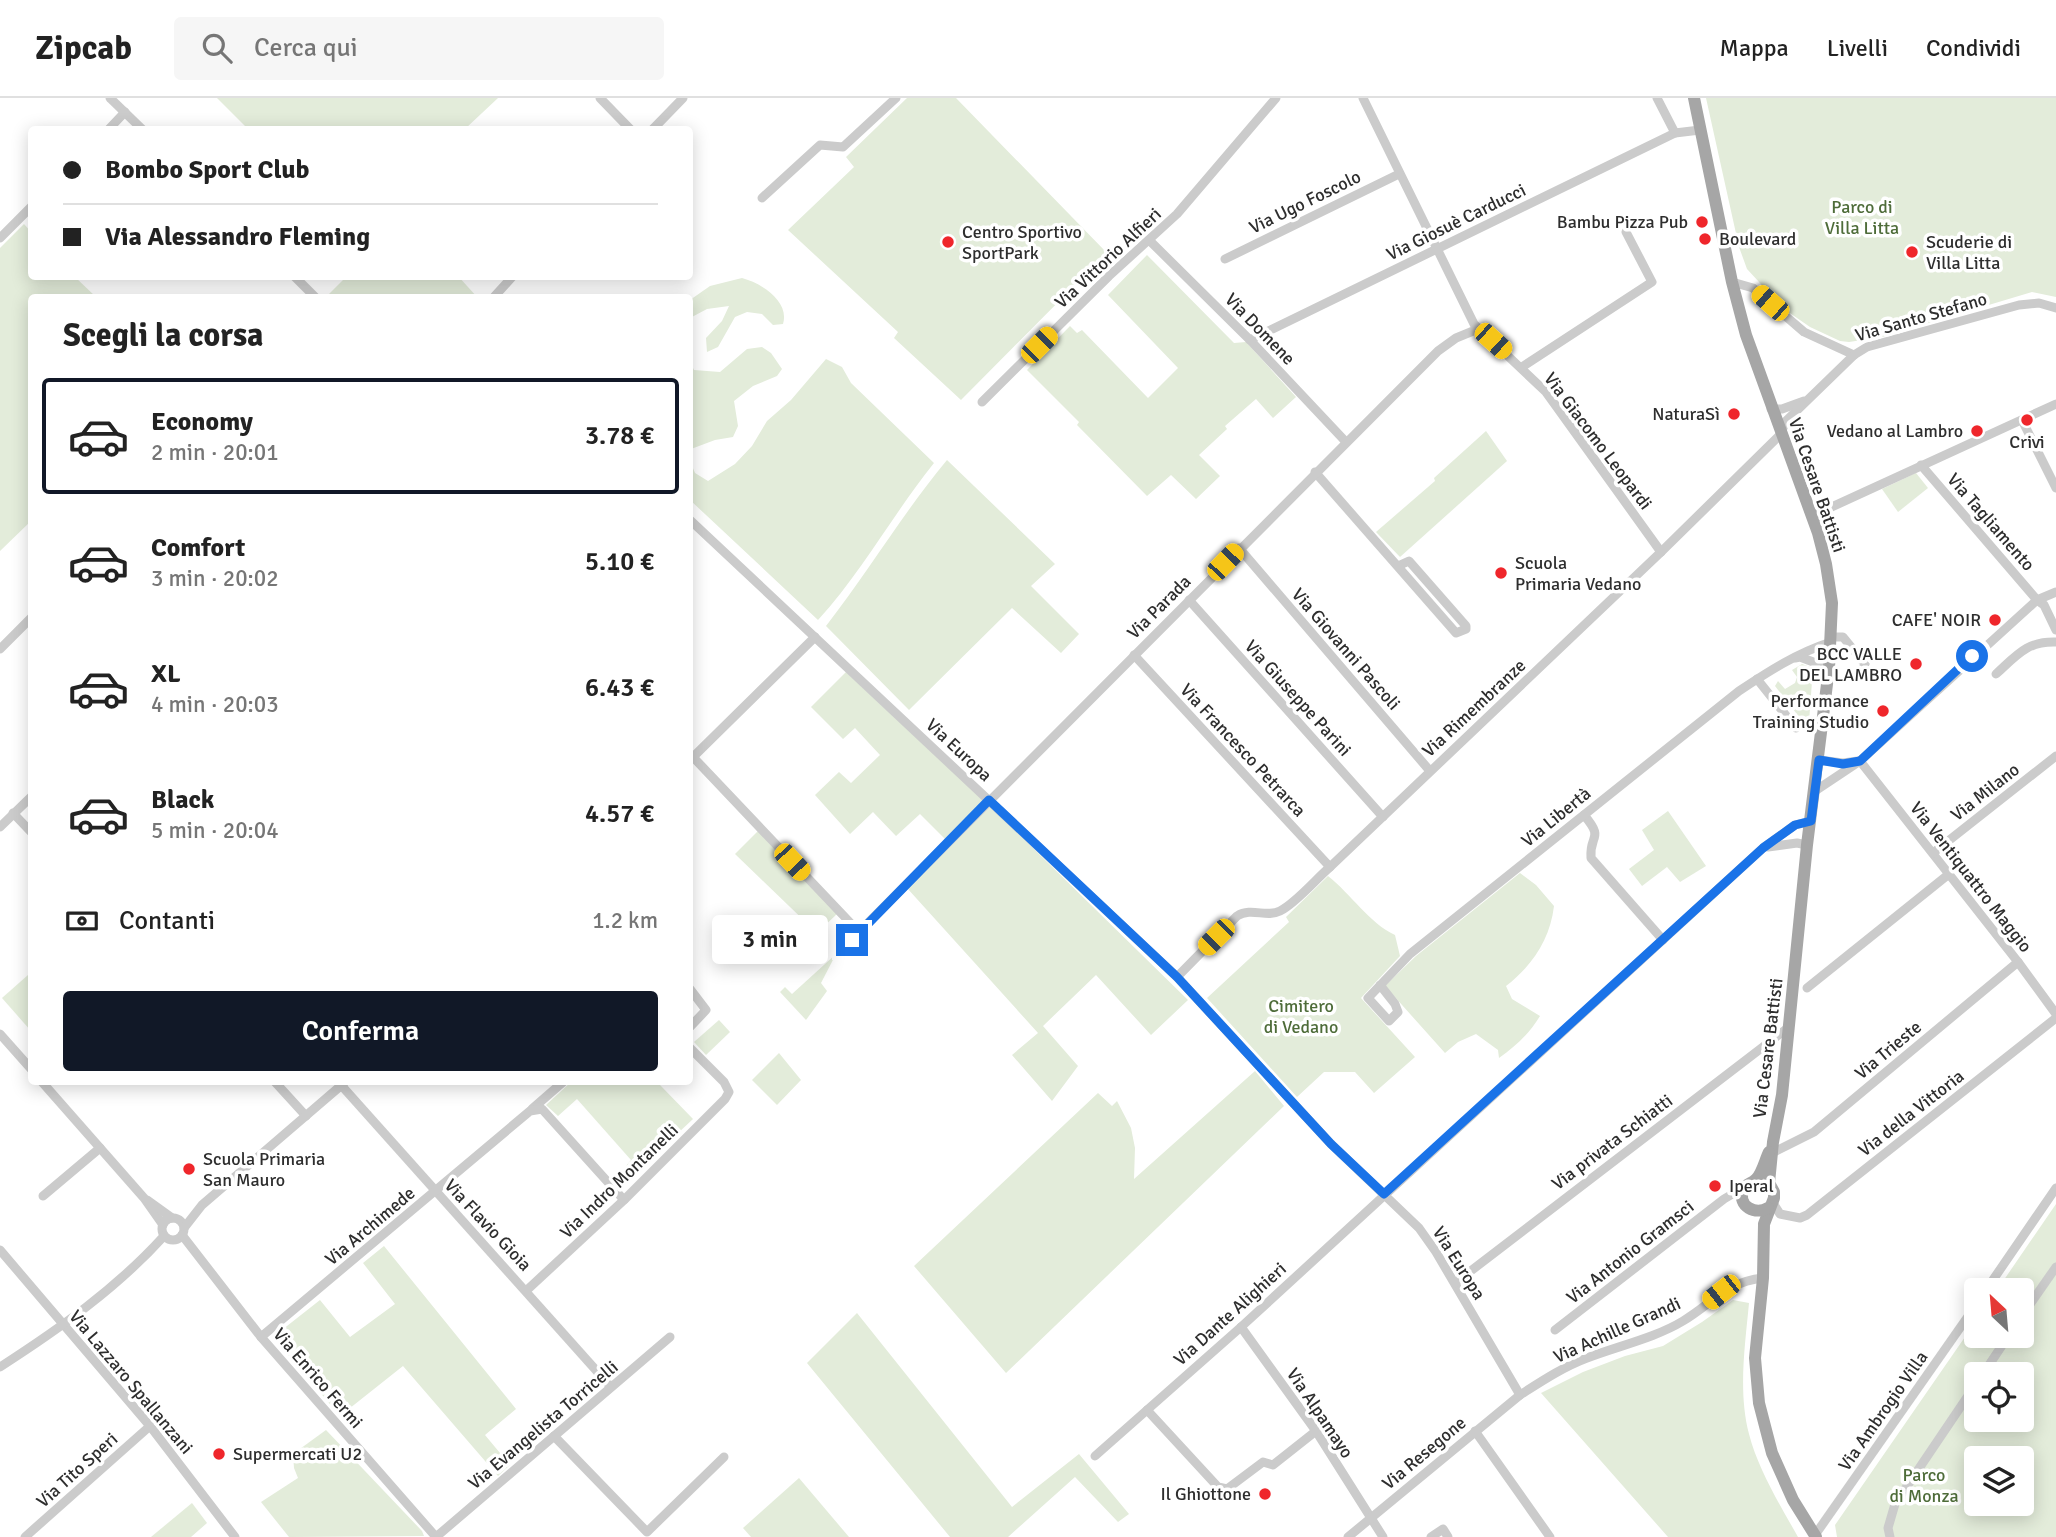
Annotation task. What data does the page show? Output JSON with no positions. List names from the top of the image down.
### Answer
{
  "streets": {
    "main road": ["Via Cesare Battisti"],
    "street": [
      "Via Ugo Foscolo",
      "Via Giosuè Carducci",
      "Via Vittorio Alfieri",
      "Via Santo Stefano",
      "Via Domene",
      "Via Giacomo Leopardi",
      "Via Tagliamento",
      "Via Parada",
      "Via Giovanni Pascoli",
      "Via Giuseppe Parini",
      "Via Rimembranze",
      "Via Europa",
      "Via Francesco Petrarca",
      "Via Milano",
      "Via Libertà",
      "Via Ventiquattro Maggio",
      "Via Trieste",
      "Via della Vittoria",
      "Via privata Schiatti",
      "Via Indro Montanelli",
      "Via Flavio Gioia",
      "Via Archimede",
      "Via Antonio Gramsci",
      "Via Dante Alighieri",
      "Via Achille Grandi",
      "Via Enrico Fermi",
      "Via Lazzaro Spallanzani",
      "Via Ambrogio Villa",
      "Via Alpamayo",
      "Via Evangelista Torricelli",
      "Via Resegone",
      "Via Tito Speri"
    ]
  },
  "crossings": [
    ["Via Ugo Foscolo", "Via Giacomo Leopardi"],
    ["Via Giosuè Carducci", "Via Domene"],
    ["Via Giosuè Carducci", "Via Giacomo Leopardi"],
    ["Via Giosuè Carducci", "Via Cesare Battisti"],
    ["Via Vittorio Alfieri", "Via Domene"],
    ["Via Santo Stefano", "Via Cesare Battisti"],
    ["Via Santo Stefano", "Via Rimembranze"],
    ["Via Domene", "Via Parada"],
    ["Via Giacomo Leopardi", "Via Parada"],
    ["Via Giacomo Leopardi", "Via Rimembranze"],
    ["Via Cesare Battisti", "Via Rimembranze"],
    ["Via Cesare Battisti", "Via Libertà"],
    ["Via Cesare Battisti", "Via Trieste"],
    ["Via Cesare Battisti", "Via privata Schiatti"],
    ["Via Cesare Battisti", "Via Antonio Gramsci"],
    ["Via Cesare Battisti", "Via Dante Alighieri"],
    ["Via Parada", "Via Giovanni Pascoli"],
    ["Via Parada", "Via Giuseppe Parini"],
    ["Via Parada", "Via Europa"],
    ["Via Parada", "Via Francesco Petrarca"],
    ["Via Giovanni Pascoli", "Via Rimembranze"],
    ["Via Giuseppe Parini", "Via Rimembranze"],
    ["Via Rimembranze", "Via Europa"],
    ["Via Rimembranze", "Via Francesco Petrarca"],
    ["Via Europa", "Via privata Schiatti"],
    ["Via Europa", "Via Dante Alighieri"],
    ["Via Europa", "Via Achille Grandi"],
    ["Via Europa", "Via Resegone"],
    ["Via Milano", "Via Ventiquattro Maggio"],
    ["Via Ventiquattro Maggio", "Via Trieste"],
    ["Via Ventiquattro Maggio", "Via della Vittoria"],
    ["Via Indro Montanelli", "Via Flavio Gioia"],
    ["Via Flavio Gioia", "Via Archimede"],
    ["Via Flavio Gioia", "Via Evangelista Torricelli"],
    ["Via Archimede", "Via Enrico Fermi"],
    ["Via Dante Alighieri", "Via Alpamayo"],
    ["Via Achille Grandi", "Via Resegone"],
    ["Via Enrico Fermi", "Via Evangelista Torricelli"],
    ["Via Lazzaro Spallanzani", "Via Tito Speri"],
    ["Via Alpamayo", "Via Resegone"]
  ],
  "parks": ["Parco di Villa Litta", "Cimitero di Vedano", "Parco di Monza"],
  "places": [
    "Bambu Pizza Pub",
    "Boulevard",
    "Centro Sportivo SportPark",
    "Scuderie di Villa Litta",
    "NaturaSì",
    "Crivi",
    "Vedano al Lambro",
    "Scuola Primaria Vedano",
    "CAFE' NOIR",
    "BCC VALLE DEL LAMBRO",
    "Performance Training Studio",
    "Scuola Primaria San Mauro",
    "Iperal",
    "Supermercati U2",
    "Il Ghiottone"
  ],
  "north": "top left",
  "page": {
    "header": "Zipcab",
    "search": "Cerca qui",
    "nav": ["Mappa", "Livelli", "Condividi"],
    "banner": ["Bombo Sport Club", "Via Alessandro Fleming"],
    "heading": "Scegli la corsa",
    "list": [
      {
        "name": "Economy",
        "note": "2 min · 20:01",
        "value": "3.78 €"
      },
      {
        "name": "Comfort",
        "note": "3 min · 20:02",
        "value": "5.10 €"
      },
      {
        "name": "XL",
        "note": "4 min · 20:03",
        "value": "6.43 €"
      },
      {
        "name": "Black",
        "note": "5 min · 20:04",
        "value": "4.57 €"
      }
    ],
    "pay": ["Contanti", "1.2 km"],
    "bubble": "3 min",
    "buttons": "Conferma"
  }
}
